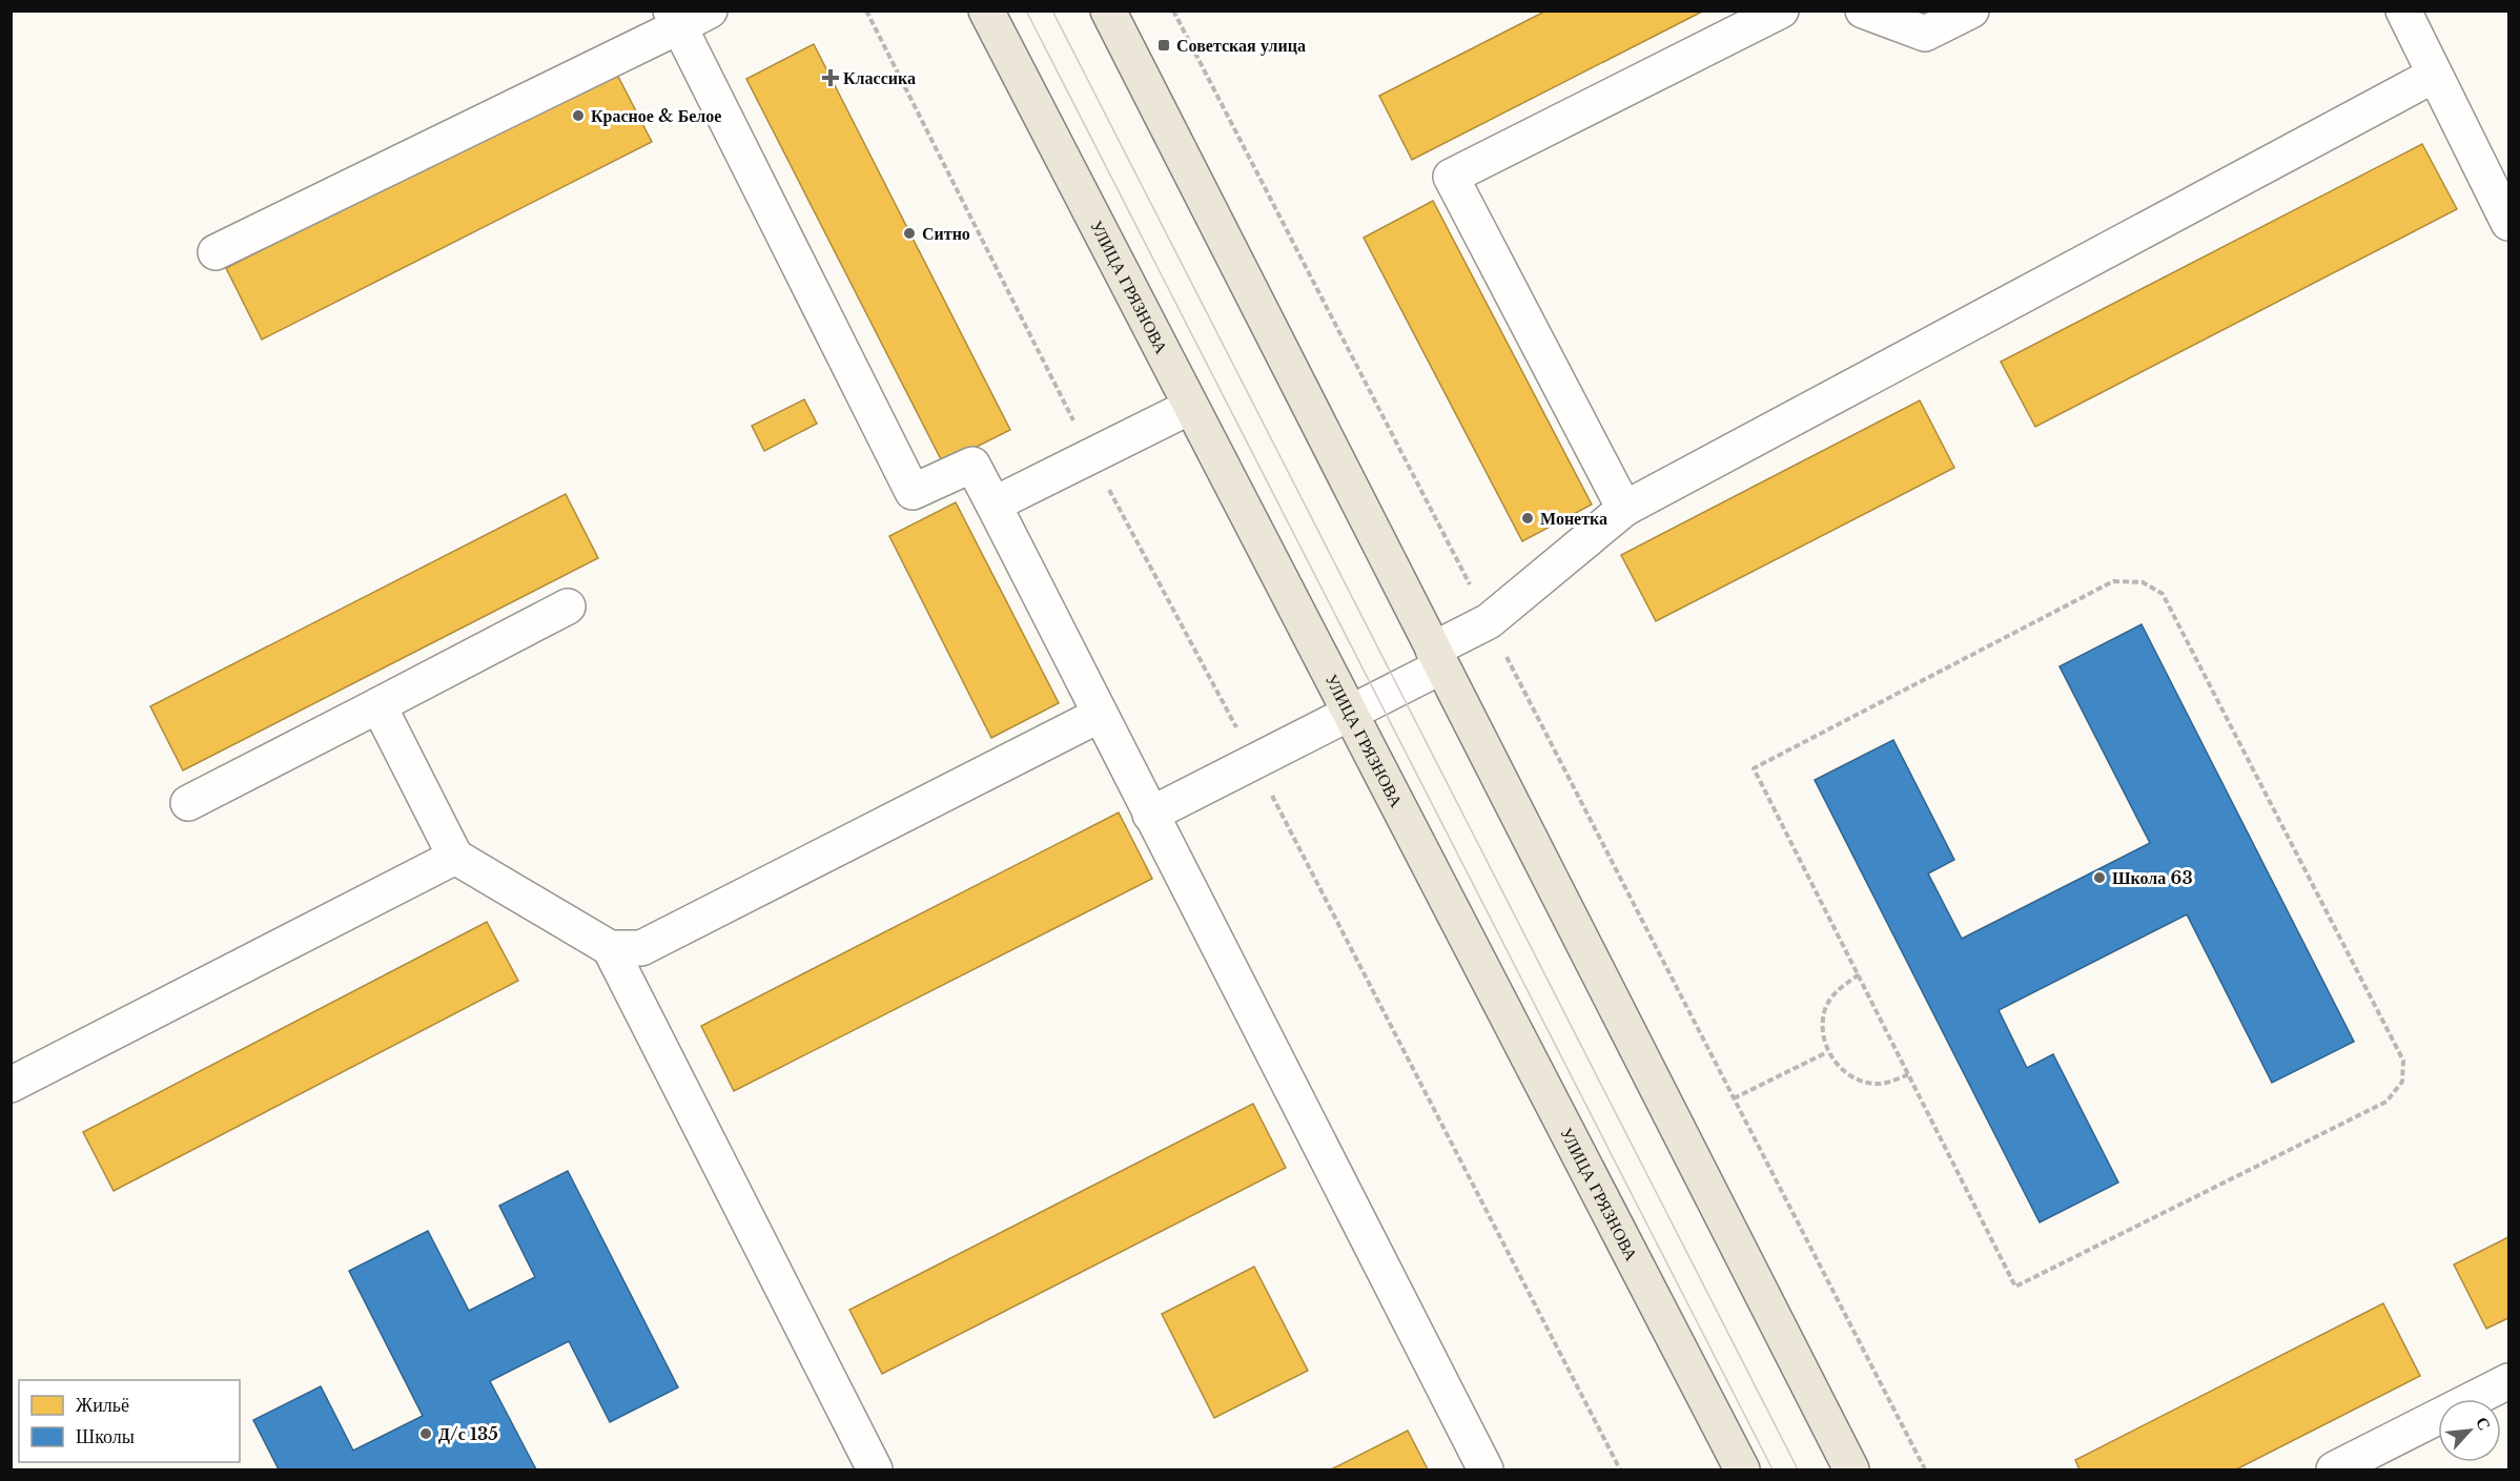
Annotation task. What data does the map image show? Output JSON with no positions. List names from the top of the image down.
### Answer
{
  "streets": {
    "main road": ["УЛИЦА ГРЯЗНОВА"]
  },
  "places": {
    "transit": ["Советская улица"],
    "health": ["Классика"],
    "other": [
      "Красное & Белое",
      "Ситно",
      "Монетка",
      "Школа 63",
      "Д/с 135"
    ]
  },
  "legend": ["Жильё", "Школы"],
  "north": "top right"
}
